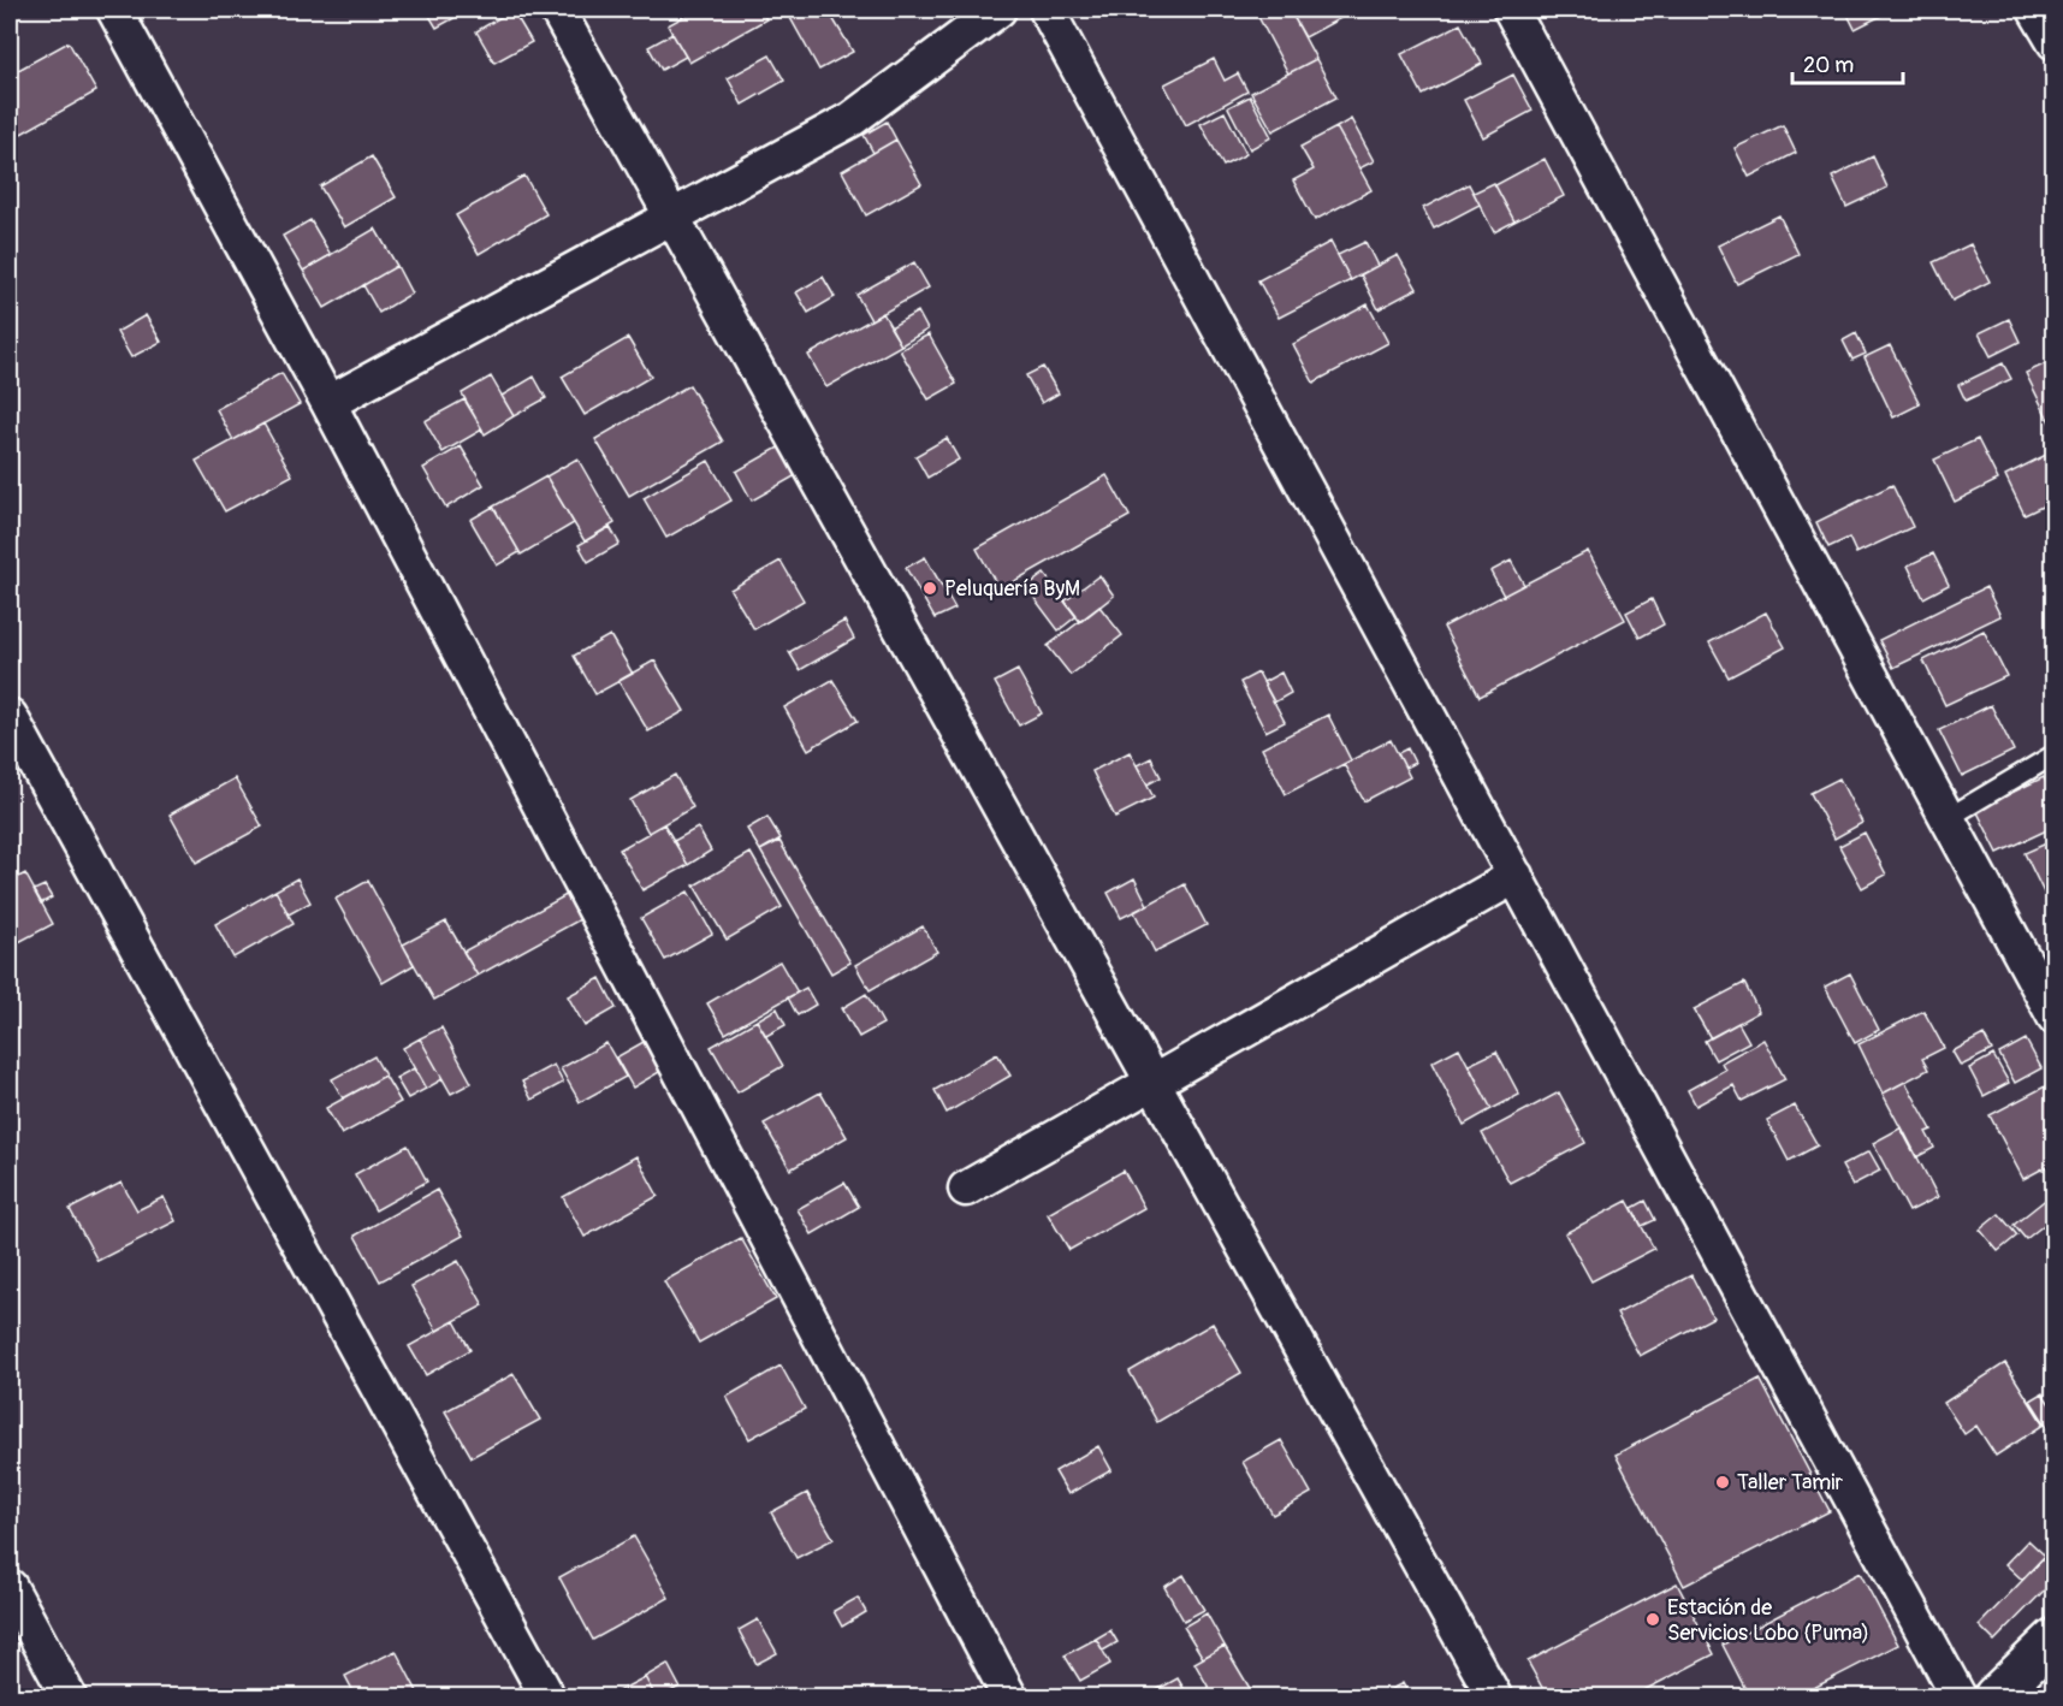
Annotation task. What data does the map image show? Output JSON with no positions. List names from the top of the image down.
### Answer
{
  "places": ["Peluquería ByM", "Taller Tamir", "Estación de Servicios Lobo (Puma)"],
  "scale_bar": "20 m"
}
